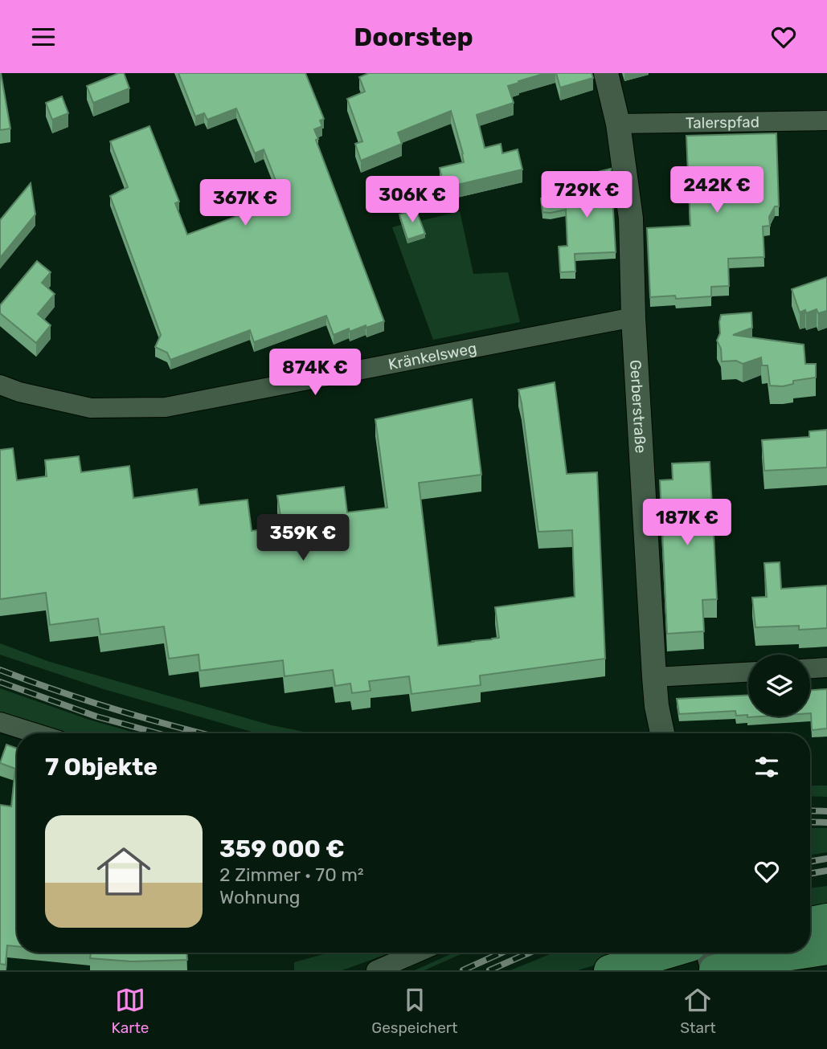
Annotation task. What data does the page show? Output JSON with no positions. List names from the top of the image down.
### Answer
{
  "streets": {
    "street": ["Talerspfad", "Kränkelsweg", "Gerberstraße"]
  },
  "crossings": [
    ["Talerspfad", "Gerberstraße"],
    ["Kränkelsweg", "Gerberstraße"]
  ],
  "page": {
    "header": "Doorstep",
    "price": [
      "242K €",
      "729K €",
      "306K €",
      "367K €",
      "874K €",
      "187K €",
      "359K €"
    ],
    "heading": "7 Objekte",
    "list": [
      {
        "name": "359 000 €",
        "note": "2 Zimmer · 70 m² · Wohnung"
      }
    ],
    "tabs": ["Karte", "Gespeichert", "Start"]
  }
}
